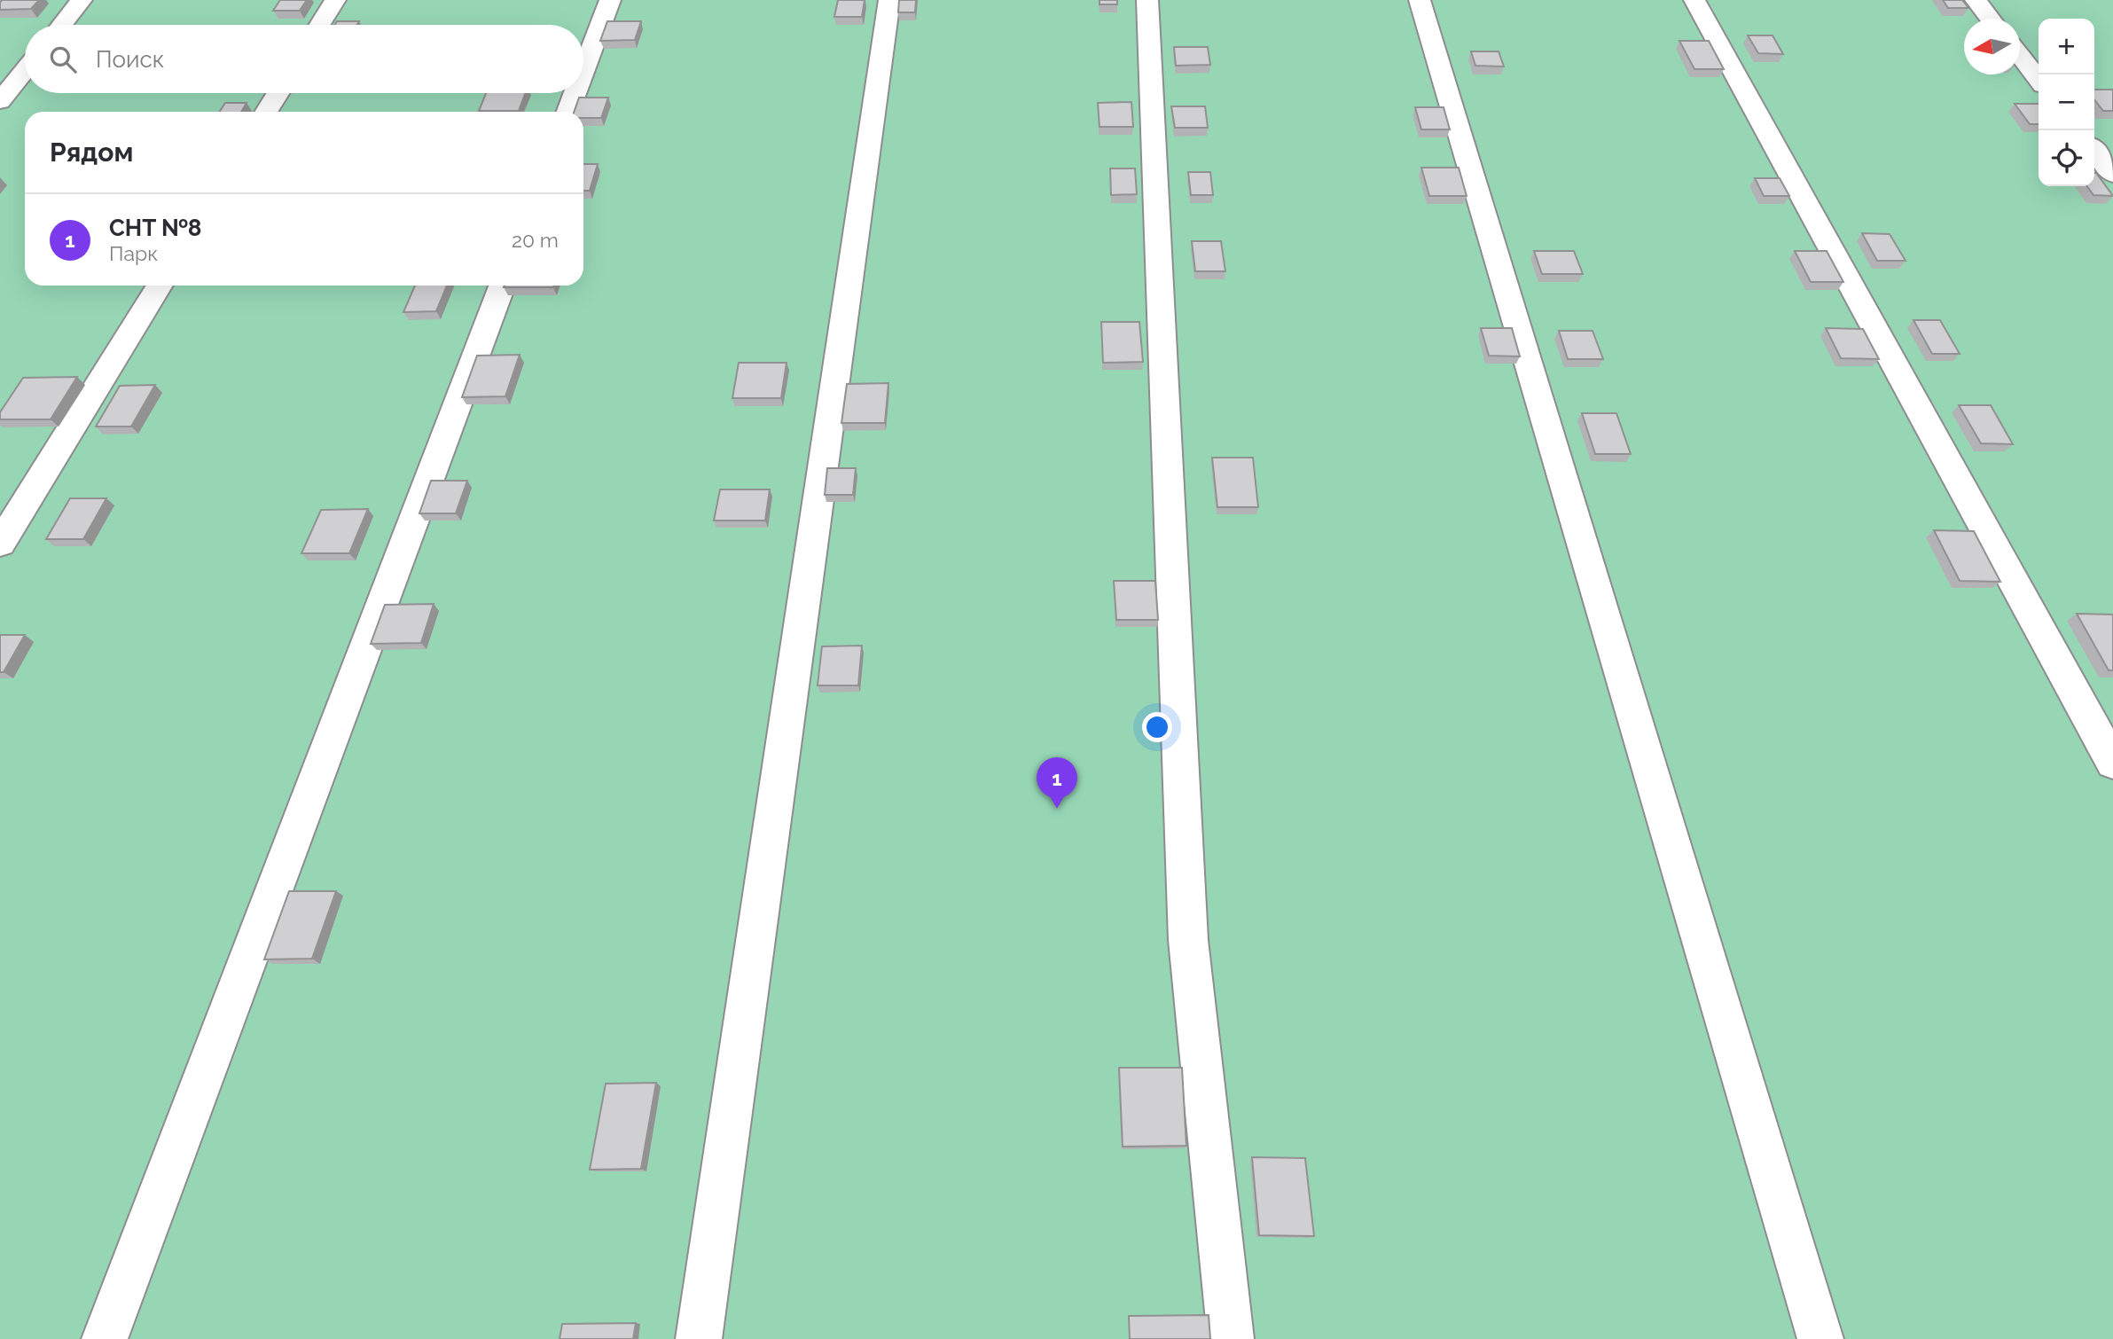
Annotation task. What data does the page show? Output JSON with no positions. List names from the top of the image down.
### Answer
{
  "north": "left",
  "page": {
    "map_buttons": ["+", "−"],
    "search": "Поиск",
    "heading": "Рядом",
    "list": [
      {
        "mark": "1",
        "name": "СНТ №8",
        "note": "Парк",
        "value": "20 m"
      }
    ],
    "pins": "1"
  }
}
